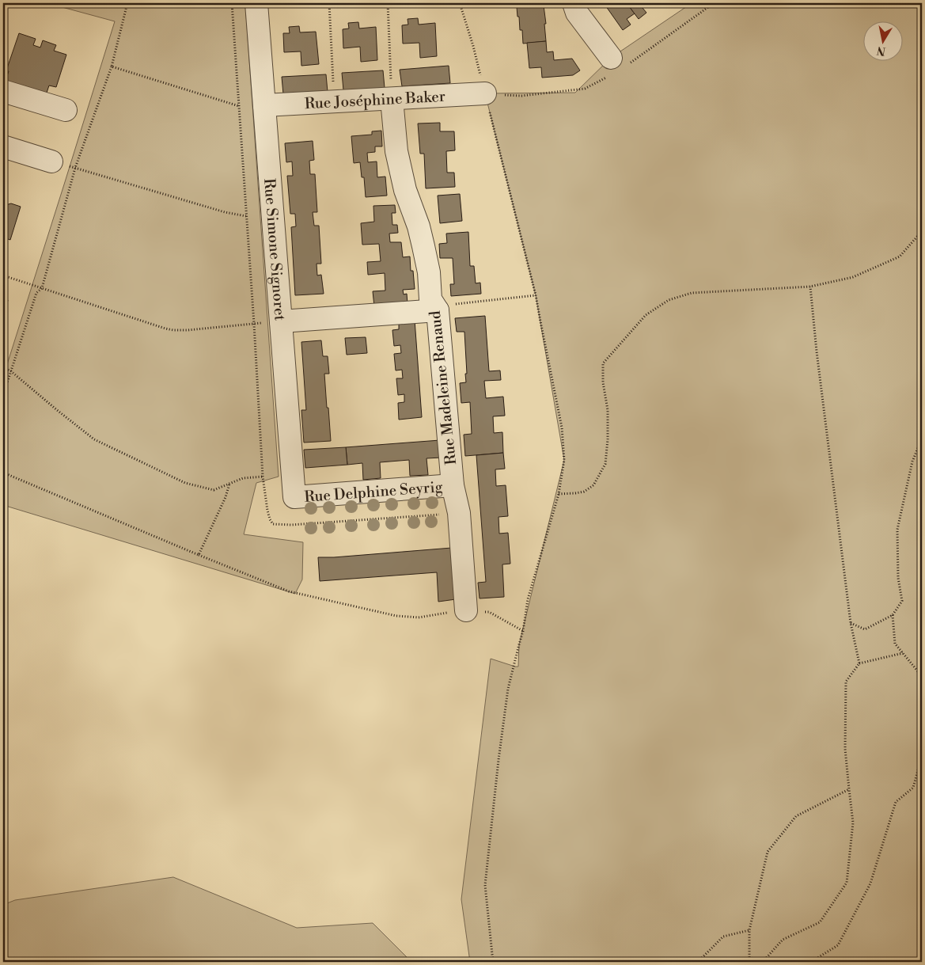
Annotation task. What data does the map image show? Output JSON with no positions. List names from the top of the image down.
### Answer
{
  "streets": {
    "street": [
      "Rue Joséphine Baker",
      "Rue Simone Signoret",
      "Rue Madeleine Renaud",
      "Rue Delphine Seyrig"
    ]
  },
  "crossings": [
    ["Rue Joséphine Baker", "Rue Simone Signoret"],
    ["Rue Joséphine Baker", "Rue Madeleine Renaud"],
    ["Rue Simone Signoret", "Rue Delphine Seyrig"],
    ["Rue Madeleine Renaud", "Rue Delphine Seyrig"]
  ],
  "north": "bottom"
}
